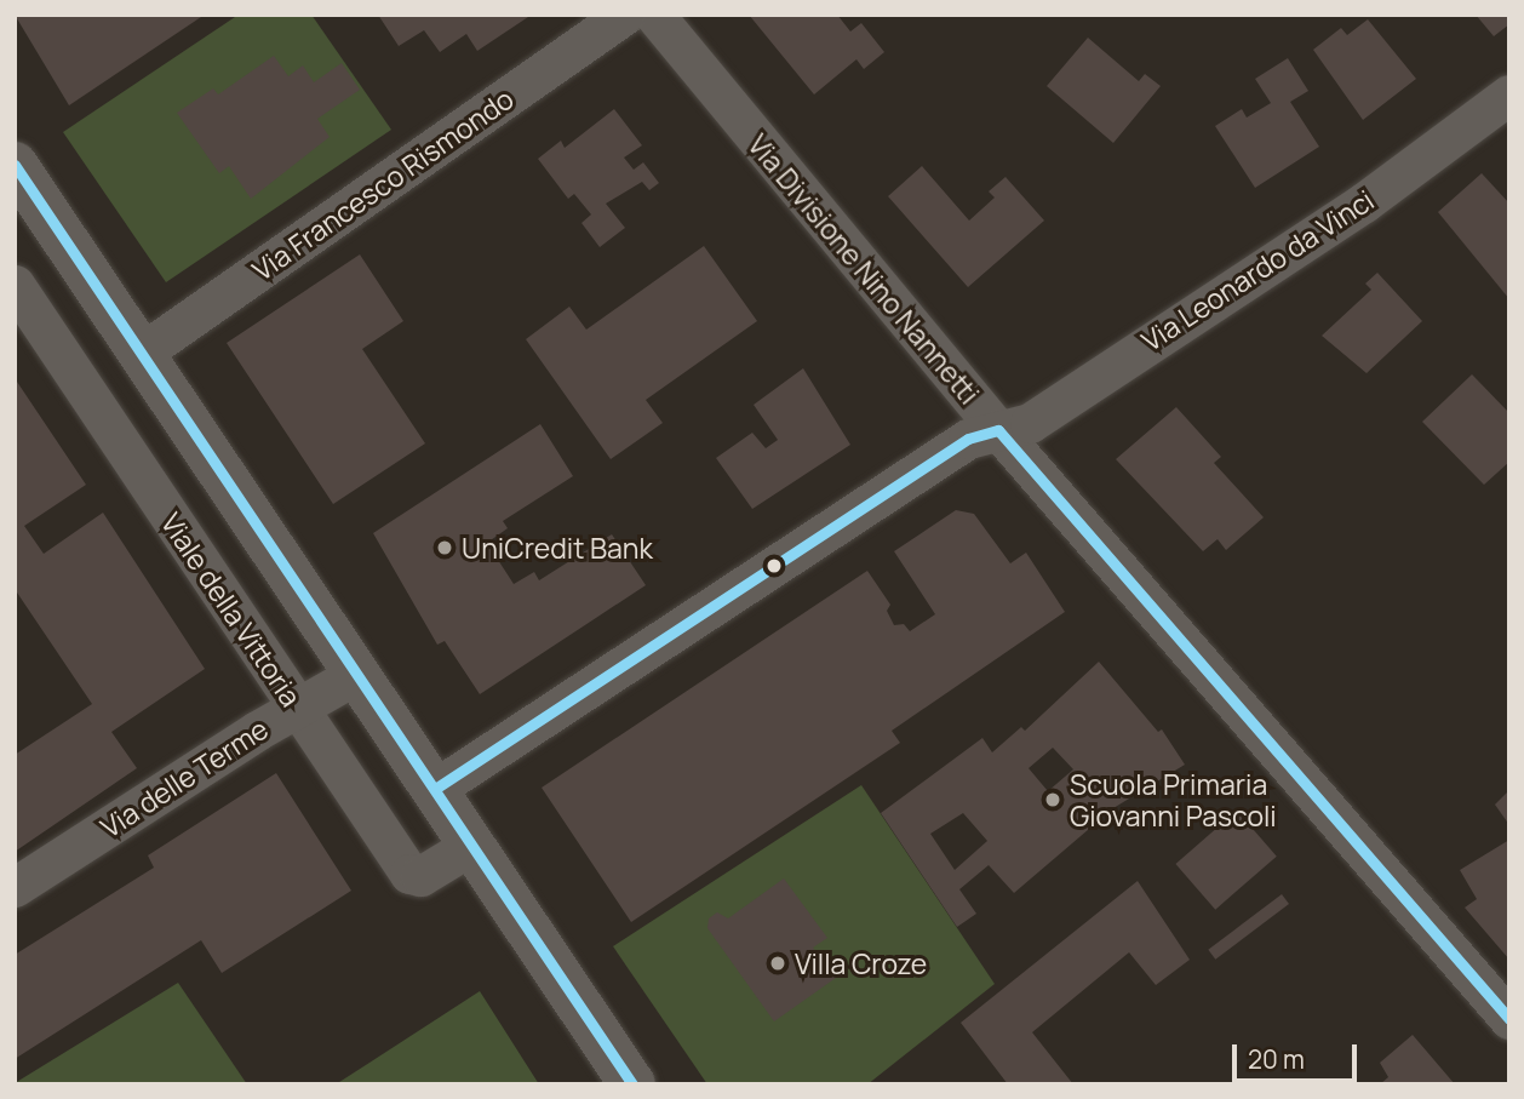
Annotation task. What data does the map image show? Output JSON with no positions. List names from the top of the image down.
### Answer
{
  "streets": {
    "street": [
      "Via Francesco Rismondo",
      "Via Divisione Nino Nannetti",
      "Via Leonardo da Vinci",
      "Viale della Vittoria",
      "Via delle Terme"
    ]
  },
  "crossings": [
    ["Via Divisione Nino Nannetti", "Via Leonardo da Vinci"],
    ["Viale della Vittoria", "Via delle Terme"]
  ],
  "places": ["UniCredit Bank", "Scuola Primaria Giovanni Pascoli", "Villa Croze"],
  "scale_bar": "20 m"
}
